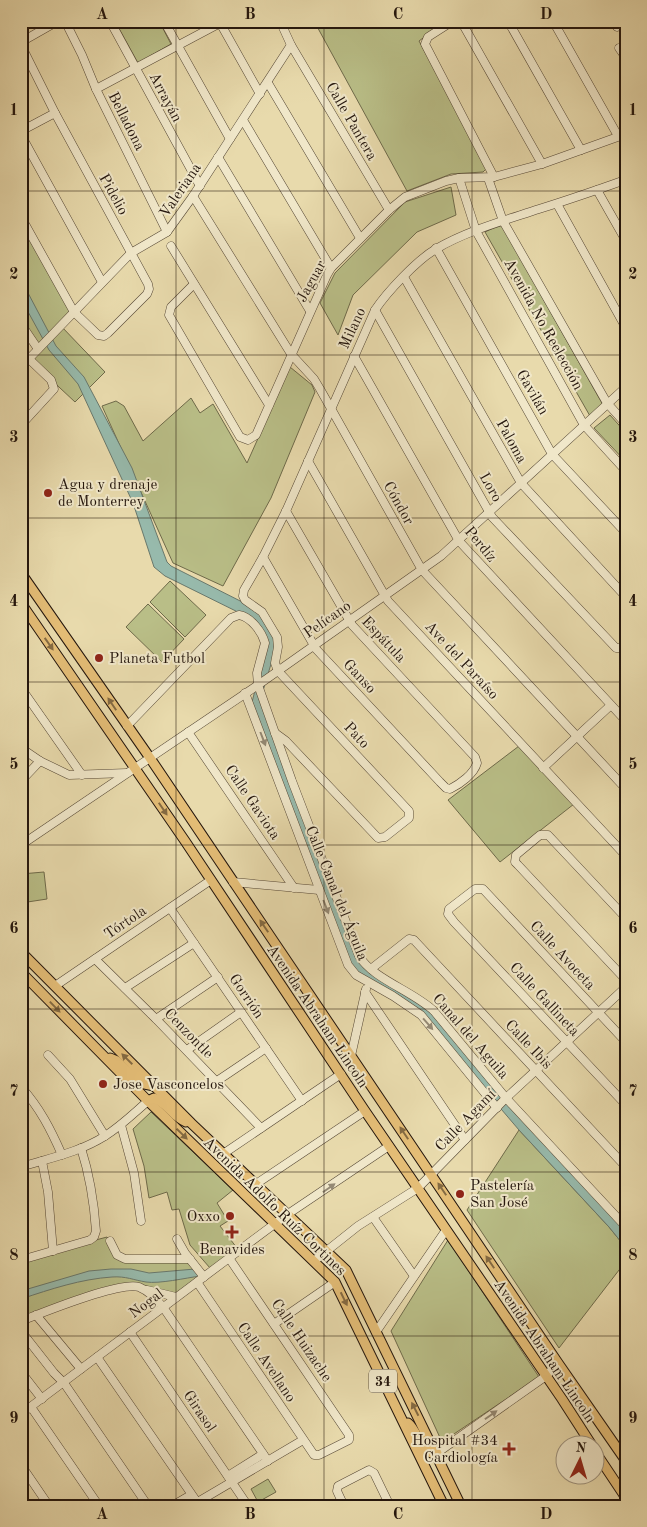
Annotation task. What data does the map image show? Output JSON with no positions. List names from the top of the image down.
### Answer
{
  "streets": {
    "main road": ["Avenida Abraham Lincoln", "Avenida Adolfo Ruíz Cortines", "34"],
    "street": [
      "Arrayán",
      "Belladona",
      "Calle Pantera",
      "Valeriana",
      "Pidelio",
      "Jaguar",
      "Avenida No Reelección",
      "Milano",
      "Gavilán",
      "Paloma",
      "Loro",
      "Cóndor",
      "Perdíz",
      "Pelícano",
      "Espátula",
      "Ave del Paraíso",
      "Ganso",
      "Pato",
      "Calle Gaviota",
      "Calle Canal del Águila",
      "Tórtola",
      "Calle Avoceta",
      "Gorrión",
      "Calle Gallineta",
      "Cenzontle",
      "Canal del Aguila",
      "Calle Ibis",
      "Calle Agamí",
      "Nogal",
      "Calle Huizache",
      "Calle Avellano",
      "Girasol"
    ]
  },
  "crossings": [
    ["Arrayán", "Valeriana"],
    ["Belladona", "Valeriana"],
    ["Calle Pantera", "Valeriana"],
    ["Calle Pantera", "Jaguar"],
    ["Valeriana", "Pidelio"],
    ["Valeriana", "Cóndor"],
    ["Jaguar", "Avenida No Reelección"],
    ["Jaguar", "Cóndor"],
    ["Avenida No Reelección", "Milano"],
    ["Avenida No Reelección", "Pelícano"],
    ["Milano", "Gavilán"],
    ["Milano", "Paloma"],
    ["Milano", "Loro"],
    ["Milano", "Cóndor"],
    ["Milano", "Perdíz"],
    ["Milano", "Pelícano"],
    ["Milano", "Espátula"],
    ["Milano", "Ave del Paraíso"],
    ["Milano", "Ganso"],
    ["Milano", "Pato"],
    ["Gavilán", "Pelícano"],
    ["Paloma", "Pelícano"],
    ["Loro", "Pelícano"],
    ["Cóndor", "Pelícano"],
    ["Perdíz", "Pelícano"],
    ["Pelícano", "Espátula"],
    ["Pelícano", "Ave del Paraíso"],
    ["Pelícano", "Ganso"],
    ["Pelícano", "Pato"],
    ["Pelícano", "Calle Gaviota"],
    ["Pelícano", "Calle Canal del Águila"],
    ["Pelícano", "Avenida Abraham Lincoln"],
    ["Pelícano", "Canal del Aguila"],
    ["Espátula", "Ganso"],
    ["Pato", "Canal del Aguila"],
    ["Calle Canal del Águila", "Canal del Aguila"],
    ["Calle Canal del Águila", "Calle Agamí"],
    ["Tórtola", "Gorrión"],
    ["Tórtola", "Avenida Abraham Lincoln"],
    ["Tórtola", "Cenzontle"],
    ["Tórtola", "Avenida Adolfo Ruíz Cortines"],
    ["Calle Avoceta", "Calle Gallineta"],
    ["Calle Avoceta", "Calle Agamí"],
    ["Calle Gallineta", "Calle Agamí"],
    ["Avenida Abraham Lincoln", "Calle Agamí"],
    ["Avenida Abraham Lincoln", "Nogal"],
    ["Canal del Aguila", "Calle Ibis"],
    ["Canal del Aguila", "Calle Agamí"],
    ["Calle Ibis", "Calle Agamí"],
    ["Calle Agamí", "Avenida Adolfo Ruíz Cortines"],
    ["Calle Agamí", "34"],
    ["Avenida Adolfo Ruíz Cortines", "Nogal"],
    ["Avenida Adolfo Ruíz Cortines", "34"],
    ["Nogal", "Calle Huizache"],
    ["Nogal", "Calle Avellano"],
    ["Nogal", "Girasol"],
    ["Calle Huizache", "Calle Avellano"]
  ],
  "places": {
    "other": [
      "Agua y drenaje de Monterrey",
      "Planeta Futbol",
      "Jose Vasconcelos",
      "Pastelería San José",
      "Oxxo"
    ],
    "health": ["Benavides", "Hospital #34 Cardiología"]
  },
  "north": "top",
  "grid": {
    "columns": [
      "A",
      "B",
      "C",
      "D"
    ],
    "rows": [
      "1",
      "2",
      "3",
      "4",
      "5",
      "6",
      "7",
      "8",
      "9"
    ]
  }
}
